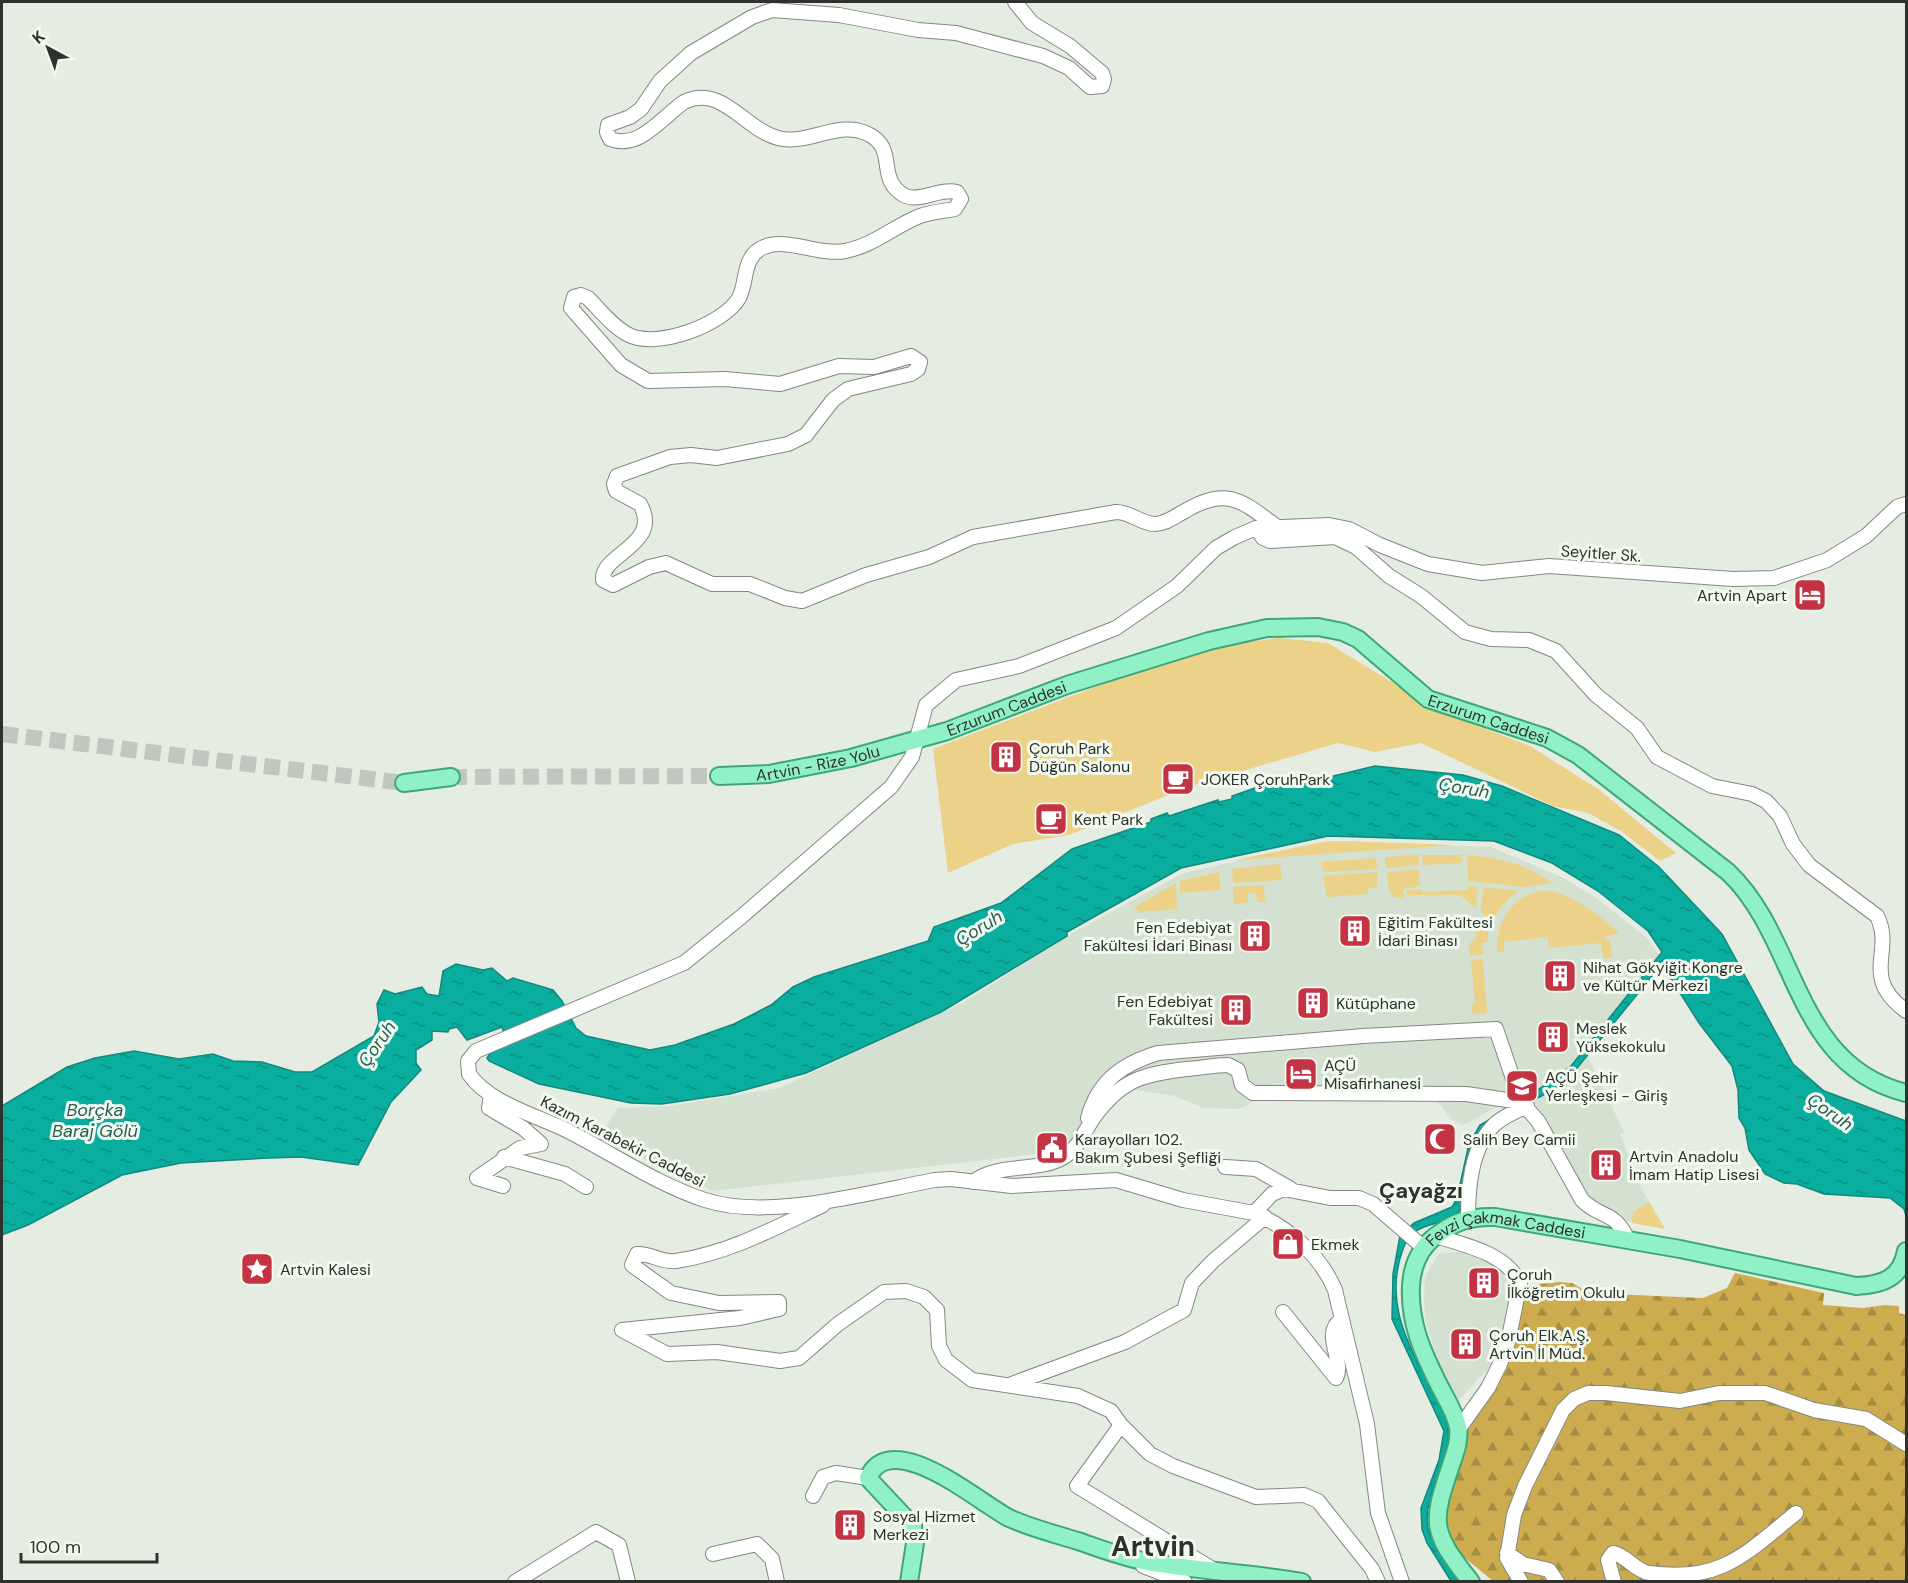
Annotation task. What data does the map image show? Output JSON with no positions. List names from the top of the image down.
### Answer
{
  "streets": {
    "main road": ["Erzurum Caddesi", "Artvin - Rize Yolu", "Fevzi Çakmak Caddesi"],
    "street": ["Seyitler Sk.", "Kazım Karabekir Caddesi"]
  },
  "crossings": [
    ["Seyitler Sk.", "Kazım Karabekir Caddesi"],
    ["Erzurum Caddesi", "Artvin - Rize Yolu"],
    ["Erzurum Caddesi", "Kazım Karabekir Caddesi"],
    ["Artvin - Rize Yolu", "Kazım Karabekir Caddesi"]
  ],
  "districts": ["Çayağzı", "Artvin"],
  "water": ["Çoruh", "Borçka Baraj Gölü"],
  "places": {
    "hotel": ["Artvin Apart", "AÇÜ Misafirhanesi"],
    "building": [
      "Çoruh Park Düğün Salonu",
      "Eğitim Fakültesi İdari Binası",
      "Fen Edebiyat Fakültesi İdari Binası",
      "Nihat Gökyiğit Kongre ve Kültür Merkezi",
      "Kütüphane",
      "Fen Edebiyat Fakültesi",
      "Meslek Yüksekokulu",
      "Artvin Anadolu İmam Hatip Lisesi",
      "Çoruh İlköğretim Okulu",
      "Çoruh Elk.A.Ş. Artvin İl Müd.",
      "Sosyal Hizmet Merkezi"
    ],
    "cafe": ["JOKER ÇoruhPark", "Kent Park"],
    "school or university": ["AÇÜ Şehir Yerleşkesi - Giriş"],
    "mosque": ["Salih Bey Camii"],
    "public building": ["Karayolları 102. Bakım Şubesi Şefliği"],
    "shop": ["Ekmek"],
    "place": ["Artvin Kalesi"]
  },
  "scale_bar": "100 m",
  "north": "top left"
}
